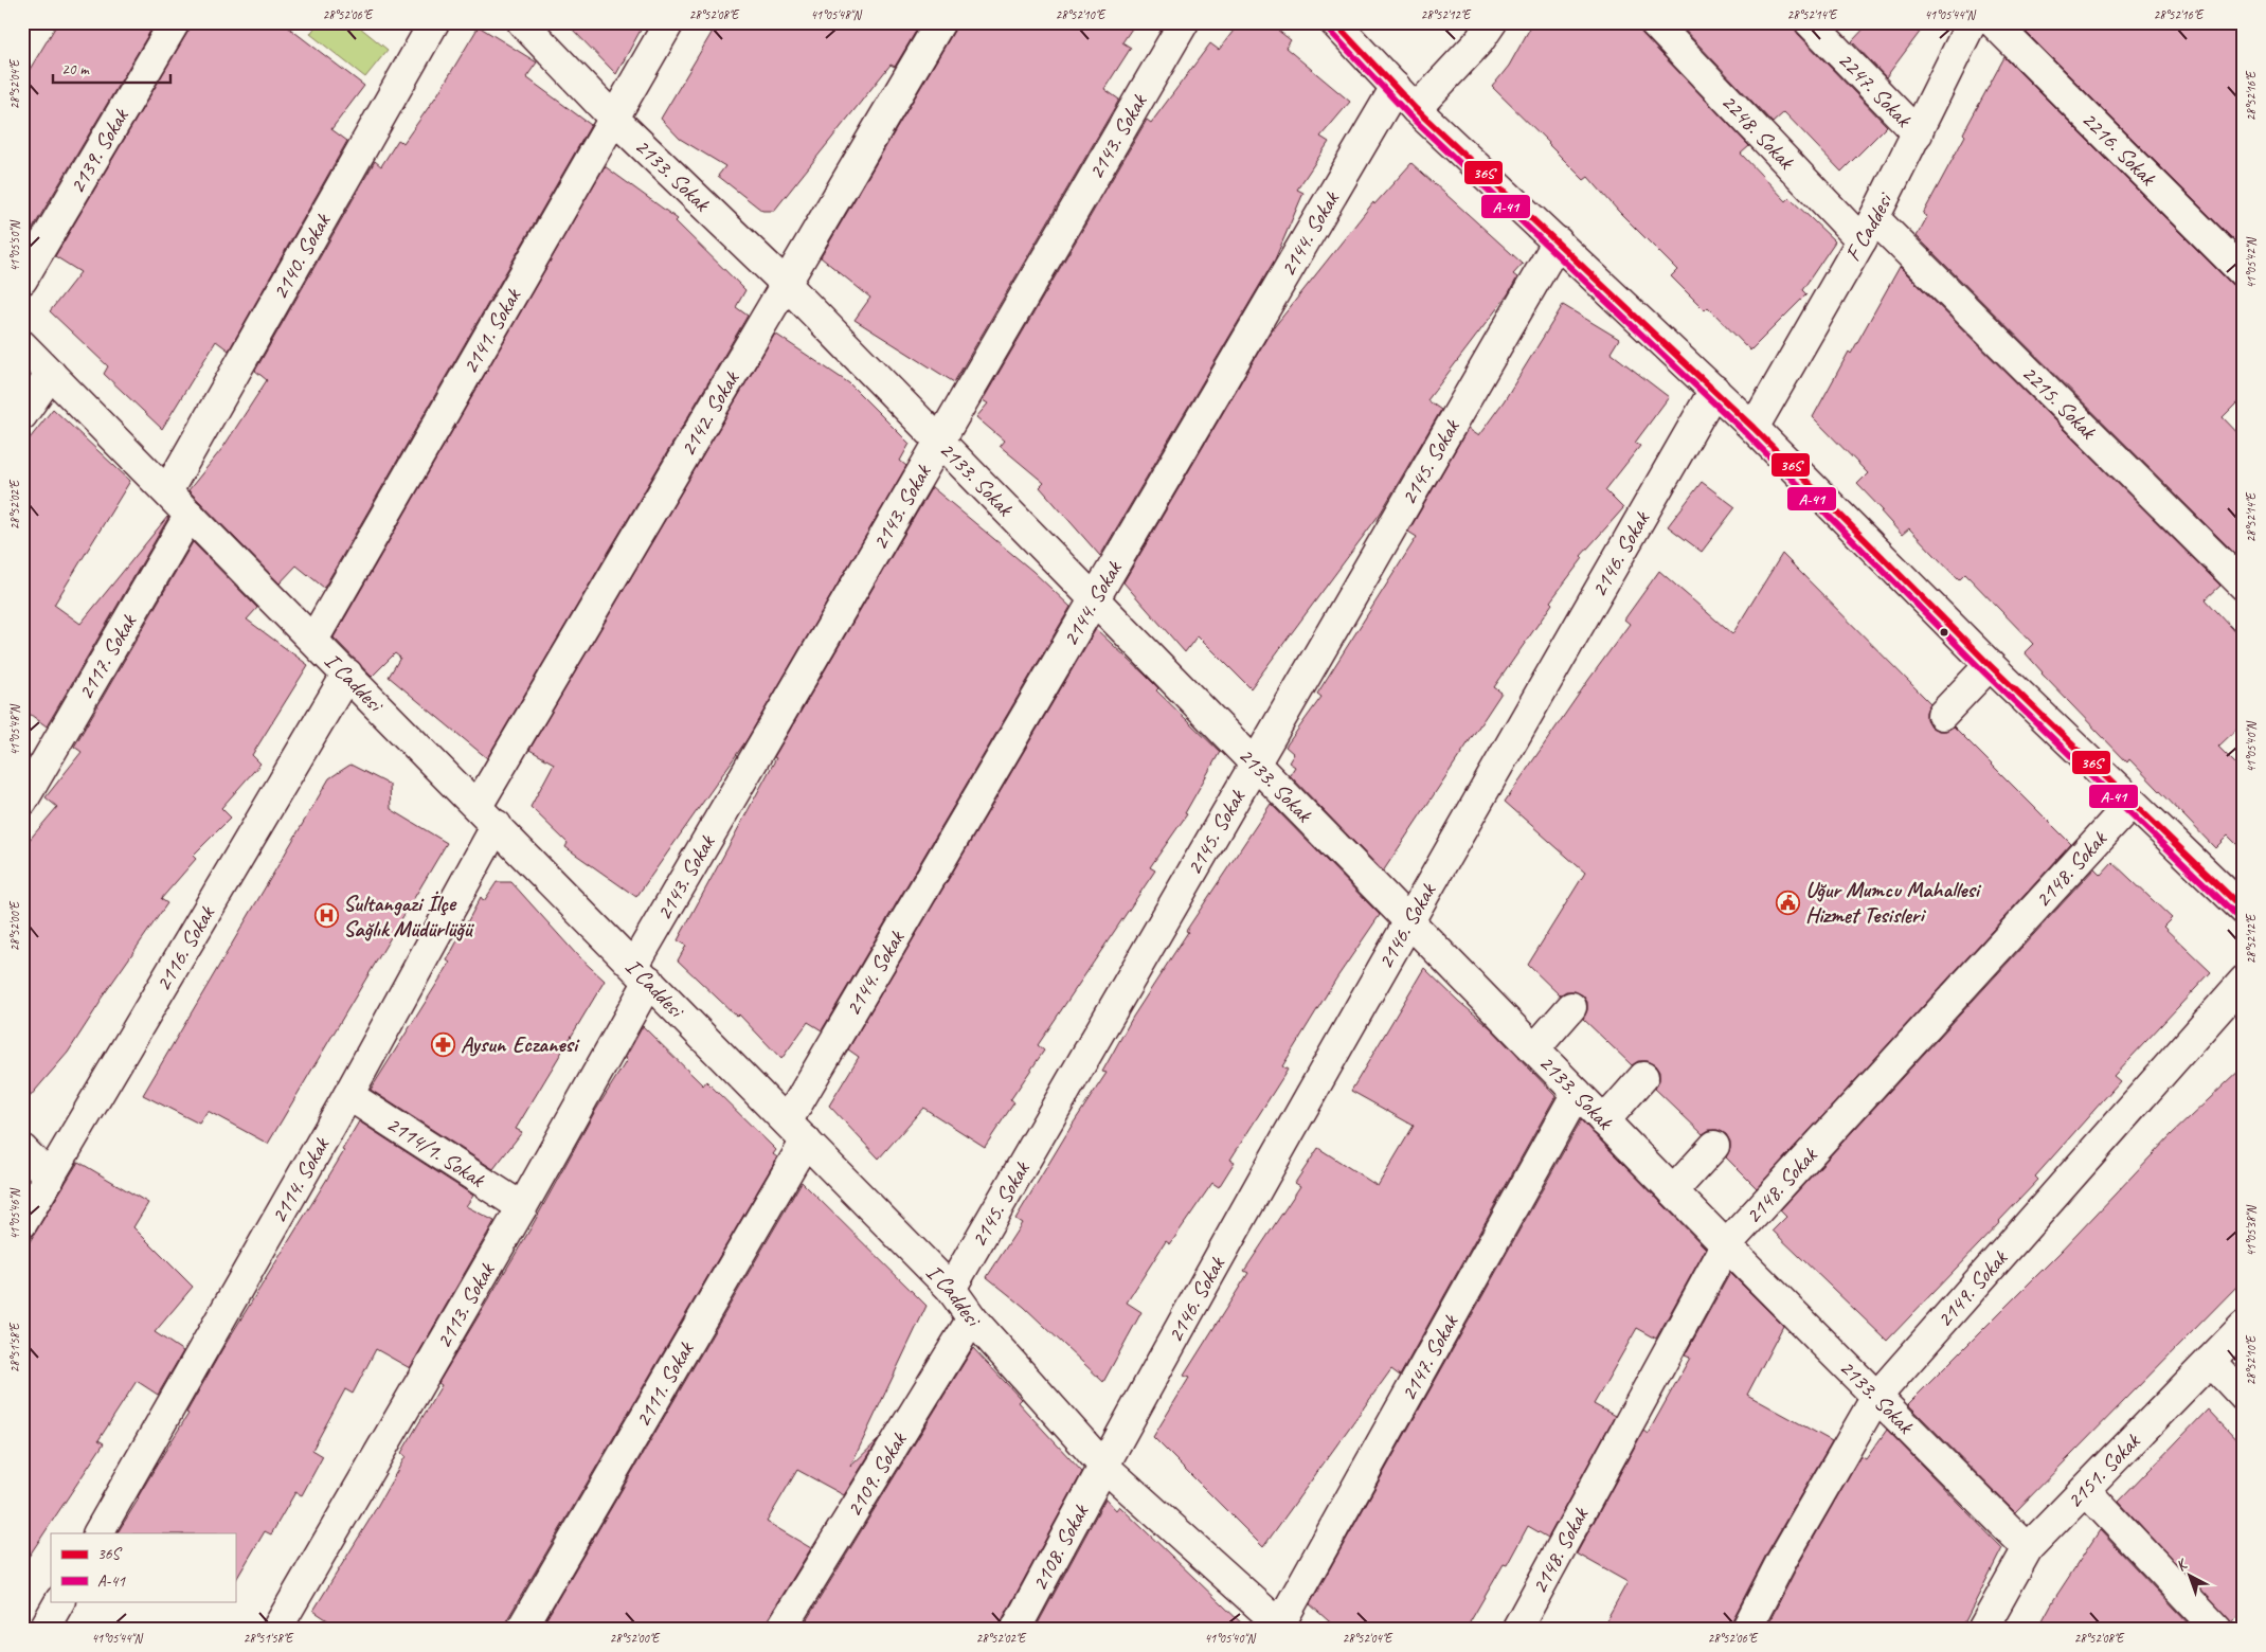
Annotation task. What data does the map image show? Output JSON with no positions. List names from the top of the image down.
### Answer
{
  "streets": {
    "street": [
      "2247. Sokak",
      "2248. Sokak",
      "2143. Sokak",
      "2216. Sokak",
      "2139. Sokak",
      "2133. Sokak",
      "F Caddesi",
      "2144. Sokak",
      "2140. Sokak",
      "2141. Sokak",
      "2215. Sokak",
      "2142. Sokak",
      "2145. Sokak",
      "2146. Sokak",
      "2117. Sokak",
      "I Caddesi",
      "2148. Sokak",
      "2116. Sokak",
      "2114/1. Sokak",
      "2114. Sokak",
      "2149. Sokak",
      "2113. Sokak",
      "2147. Sokak",
      "2111. Sokak",
      "2151. Sokak",
      "2109. Sokak",
      "2108. Sokak"
    ]
  },
  "crossings": [
    ["2247. Sokak", "F Caddesi"],
    ["2248. Sokak", "F Caddesi"],
    ["2248. Sokak", "2215. Sokak"],
    ["2143. Sokak", "2133. Sokak"],
    ["2143. Sokak", "I Caddesi"],
    ["2143. Sokak", "2113. Sokak"],
    ["2133. Sokak", "2144. Sokak"],
    ["2133. Sokak", "2141. Sokak"],
    ["2133. Sokak", "2142. Sokak"],
    ["2133. Sokak", "2145. Sokak"],
    ["2133. Sokak", "2146. Sokak"],
    ["2133. Sokak", "2148. Sokak"],
    ["2133. Sokak", "2149. Sokak"],
    ["2133. Sokak", "2147. Sokak"],
    ["2133. Sokak", "2151. Sokak"],
    ["F Caddesi", "2215. Sokak"],
    ["2144. Sokak", "I Caddesi"],
    ["2144. Sokak", "2111. Sokak"],
    ["2140. Sokak", "I Caddesi"],
    ["2141. Sokak", "I Caddesi"],
    ["2142. Sokak", "I Caddesi"],
    ["2142. Sokak", "2114. Sokak"],
    ["2145. Sokak", "I Caddesi"],
    ["2146. Sokak", "I Caddesi"],
    ["2146. Sokak", "2108. Sokak"],
    ["2117. Sokak", "I Caddesi"],
    ["I Caddesi", "2116. Sokak"],
    ["I Caddesi", "2114. Sokak"],
    ["I Caddesi", "2113. Sokak"],
    ["I Caddesi", "2147. Sokak"],
    ["I Caddesi", "2111. Sokak"],
    ["I Caddesi", "2109. Sokak"],
    ["I Caddesi", "2108. Sokak"],
    ["2114/1. Sokak", "2114. Sokak"],
    ["2114/1. Sokak", "2113. Sokak"]
  ],
  "places": {
    "public building": ["Uğur Mumcu Mahallesi Hizmet Tesisleri"],
    "hospital": ["Sultangazi İlçe Sağlık Müdürlüğü"],
    "pharmacy": ["Aysun Eczanesi"]
  },
  "lines": ["transit line 36S", "transit line A-41"],
  "legend": ["36S", "A-41"],
  "scale_bar": "20 m",
  "north": "top left",
  "coordinates": [
    "28°52'06\"E",
    "28°52'08\"E",
    "41°05'48\"N",
    "28°52'10\"E",
    "28°52'12\"E",
    "28°52'14\"E",
    "41°05'44\"N",
    "28°52'16\"E",
    "28°52'04\"E",
    "41°05'50\"N",
    "41°05'42\"N",
    "28°52'02\"E",
    "41°05'40\"N",
    "28°52'00\"E",
    "41°05'46\"N",
    "41°05'38\"N",
    "28°51'58\"E"
  ]
}
